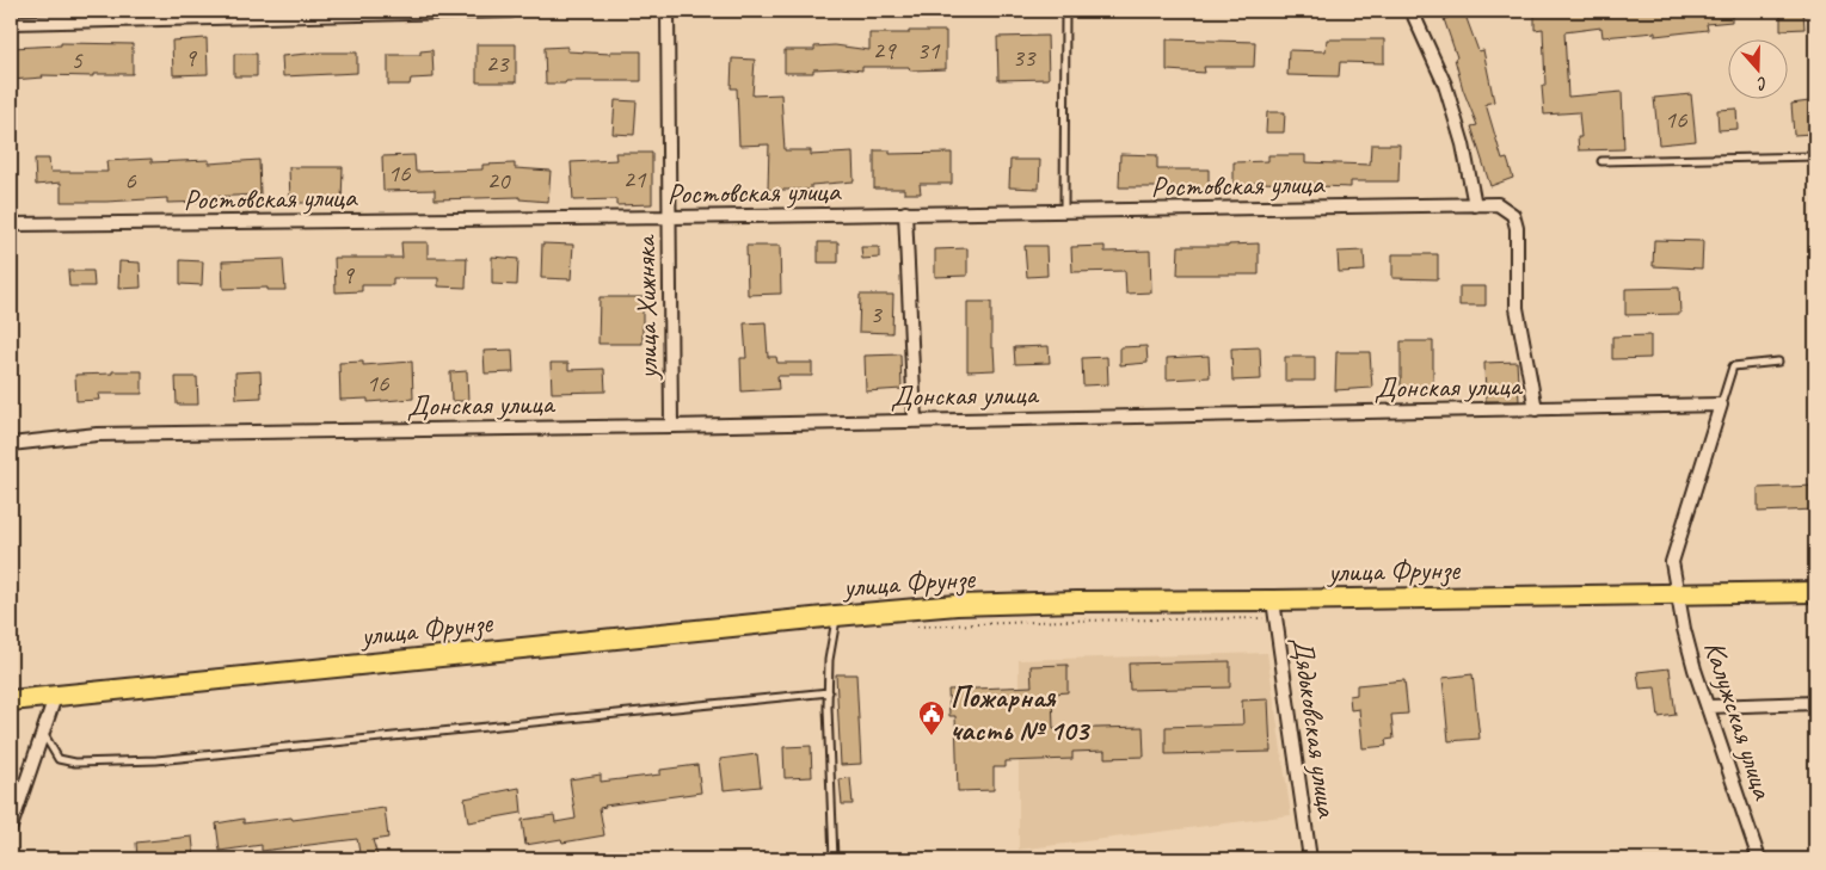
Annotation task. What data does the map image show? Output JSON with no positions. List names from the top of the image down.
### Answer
{
  "streets": {
    "main road": ["улица Фрунзе"],
    "street": [
      "Ростовская улица",
      "улица Хижняка",
      "Донская улица",
      "Калужская улица",
      "Дядьковская улица"
    ]
  },
  "crossings": [
    ["Ростовская улица", "улица Хижняка"],
    ["Ростовская улица", "Донская улица"],
    ["улица Хижняка", "Донская улица"],
    ["улица Фрунзе", "Калужская улица"],
    ["улица Фрунзе", "Дядьковская улица"]
  ],
  "places": {
    "public building": ["Пожарная часть № 103"]
  },
  "house_numbers": [
    "29",
    "31",
    "9",
    "33",
    "5",
    "23",
    "16",
    "16",
    "21",
    "6",
    "20",
    "9",
    "3",
    "16"
  ],
  "north": "bottom"
}
